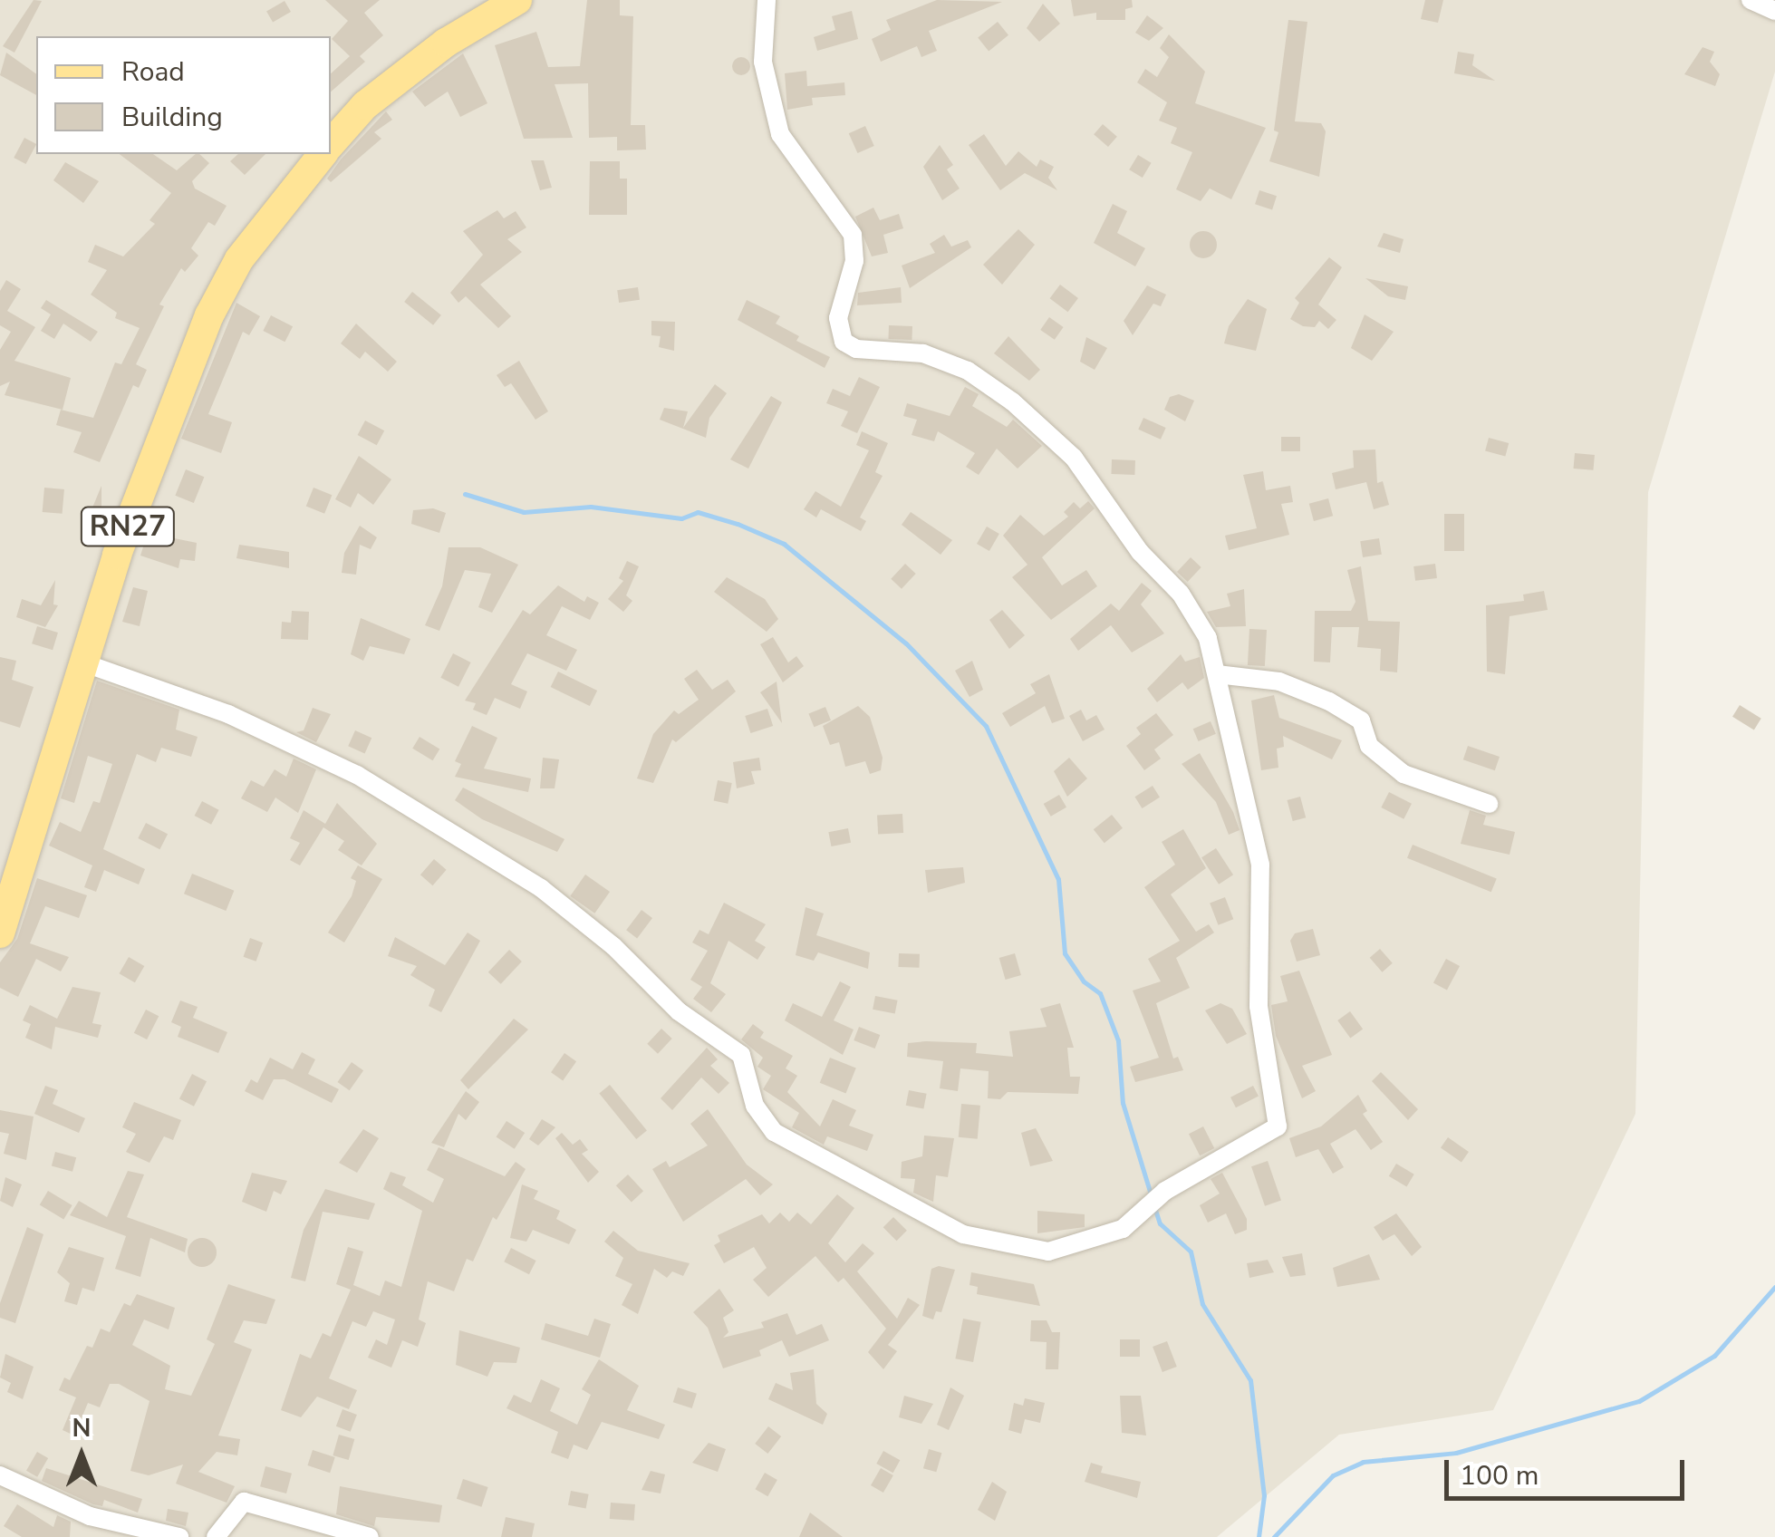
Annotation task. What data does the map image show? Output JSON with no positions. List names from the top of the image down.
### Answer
{
  "streets": {
    "main road": ["RN27"]
  },
  "legend": ["Road", "Building"],
  "scale_bar": "100 m",
  "north": "top"
}
